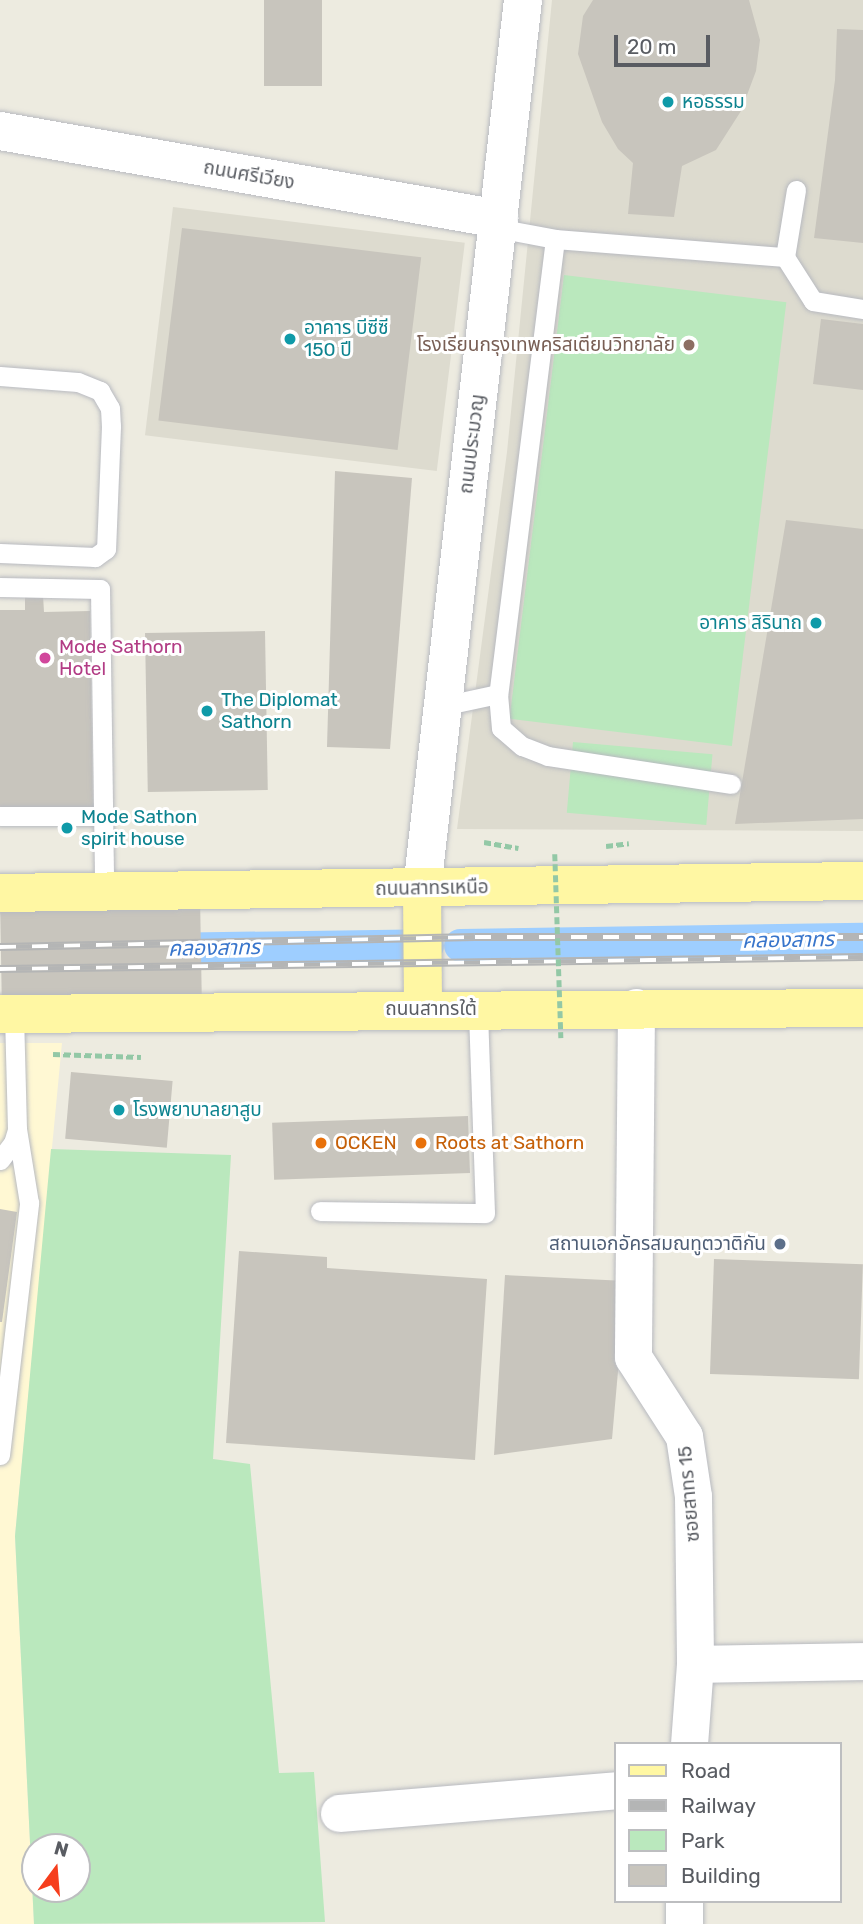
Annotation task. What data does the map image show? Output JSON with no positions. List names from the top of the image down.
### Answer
{
  "streets": {
    "main road": ["ถนนสาทรเหนือ", "ถนนสาทรใต้"],
    "street": ["ถนนศรีเวียง", "ถนนประมวญ", "ซอยสาทร 15"]
  },
  "crossings": [
    ["ถนนศรีเวียง", "ถนนประมวญ"],
    ["ถนนประมวญ", "ถนนสาทรเหนือ"],
    ["ถนนสาทรใต้", "ซอยสาทร 15"]
  ],
  "water": ["คลองสาทร"],
  "places": [
    "หอธรรม",
    "อาคาร บีซีซี 150 ปี",
    "โรงเรียนกรุงเทพคริสเตียนวิทยาลัย",
    "อาคาร สิรินาถ",
    "Mode Sathorn Hotel",
    "The Diplomat Sathorn",
    "Mode Sathon spirit house",
    "โรงพยาบาลยาสูบ",
    "OCKEN",
    "Roots at Sathorn",
    "สถานเอกอัครสมณทูตวาติกัน"
  ],
  "legend": [
    "Road",
    "Railway",
    "Park",
    "Building"
  ],
  "scale_bar": "20 m",
  "north": "top"
}
